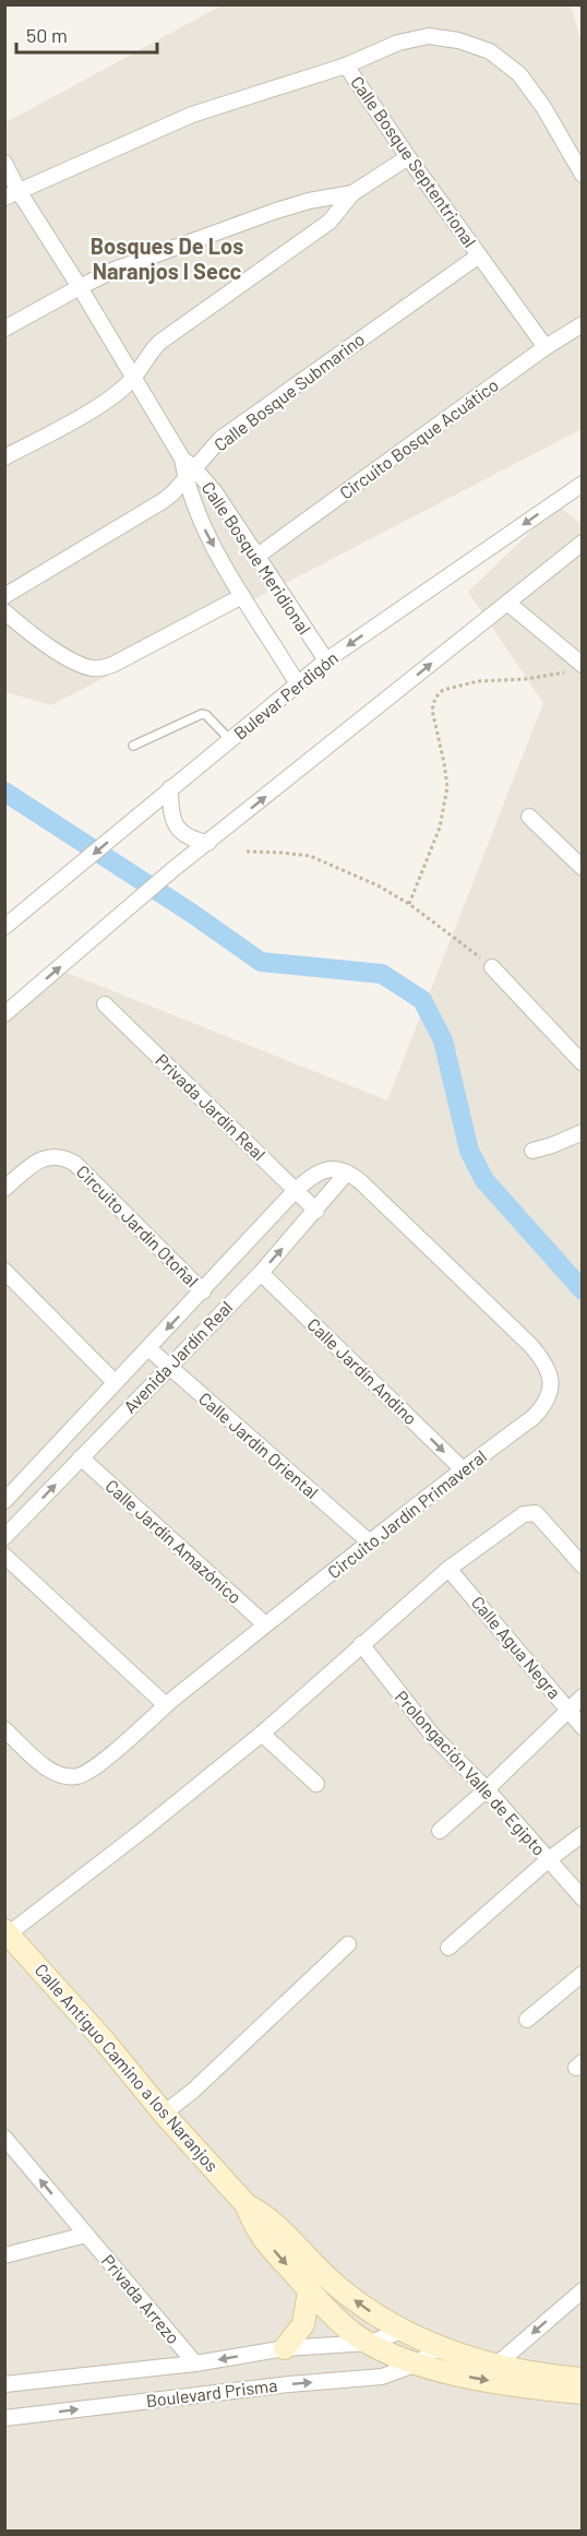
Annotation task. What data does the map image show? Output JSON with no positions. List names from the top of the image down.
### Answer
{
  "streets": {
    "street": [
      "Calle Bosque Septentrional",
      "Calle Bosque Submarino",
      "Circuito Bosque Acuático",
      "Calle Bosque Meridional",
      "Bulevar Perdigón",
      "Privada Jardín Real",
      "Circuito Jardín Otoñal",
      "Avenida Jardín Real",
      "Calle Jardín Andino",
      "Calle Jardín Oriental",
      "Circuito Jardín Primaveral",
      "Calle Jardín Amazónico",
      "Calle Agua Negra",
      "Prolongación Valle de Egipto",
      "Calle Antiguo Camino a los Naranjos",
      "Privada Arrezo",
      "Boulevard Prisma"
    ]
  },
  "crossings": [
    ["Calle Bosque Septentrional", "Calle Bosque Submarino"],
    ["Calle Bosque Septentrional", "Circuito Bosque Acuático"],
    ["Calle Bosque Submarino", "Calle Bosque Meridional"],
    ["Circuito Bosque Acuático", "Calle Bosque Meridional"],
    ["Calle Bosque Meridional", "Bulevar Perdigón"],
    ["Privada Jardín Real", "Avenida Jardín Real"],
    ["Circuito Jardín Otoñal", "Avenida Jardín Real"],
    ["Avenida Jardín Real", "Calle Jardín Andino"],
    ["Avenida Jardín Real", "Calle Jardín Oriental"],
    ["Avenida Jardín Real", "Circuito Jardín Primaveral"],
    ["Avenida Jardín Real", "Calle Jardín Amazónico"],
    ["Calle Jardín Andino", "Circuito Jardín Primaveral"],
    ["Calle Jardín Oriental", "Circuito Jardín Primaveral"],
    ["Circuito Jardín Primaveral", "Calle Jardín Amazónico"],
    ["Calle Antiguo Camino a los Naranjos", "Boulevard Prisma"],
    ["Privada Arrezo", "Boulevard Prisma"]
  ],
  "one_way": ["Calle Jardín Andino", "Privada Arrezo"],
  "districts": ["Bosques De Los Naranjos I Secc"],
  "scale_bar": "50 m"
}
